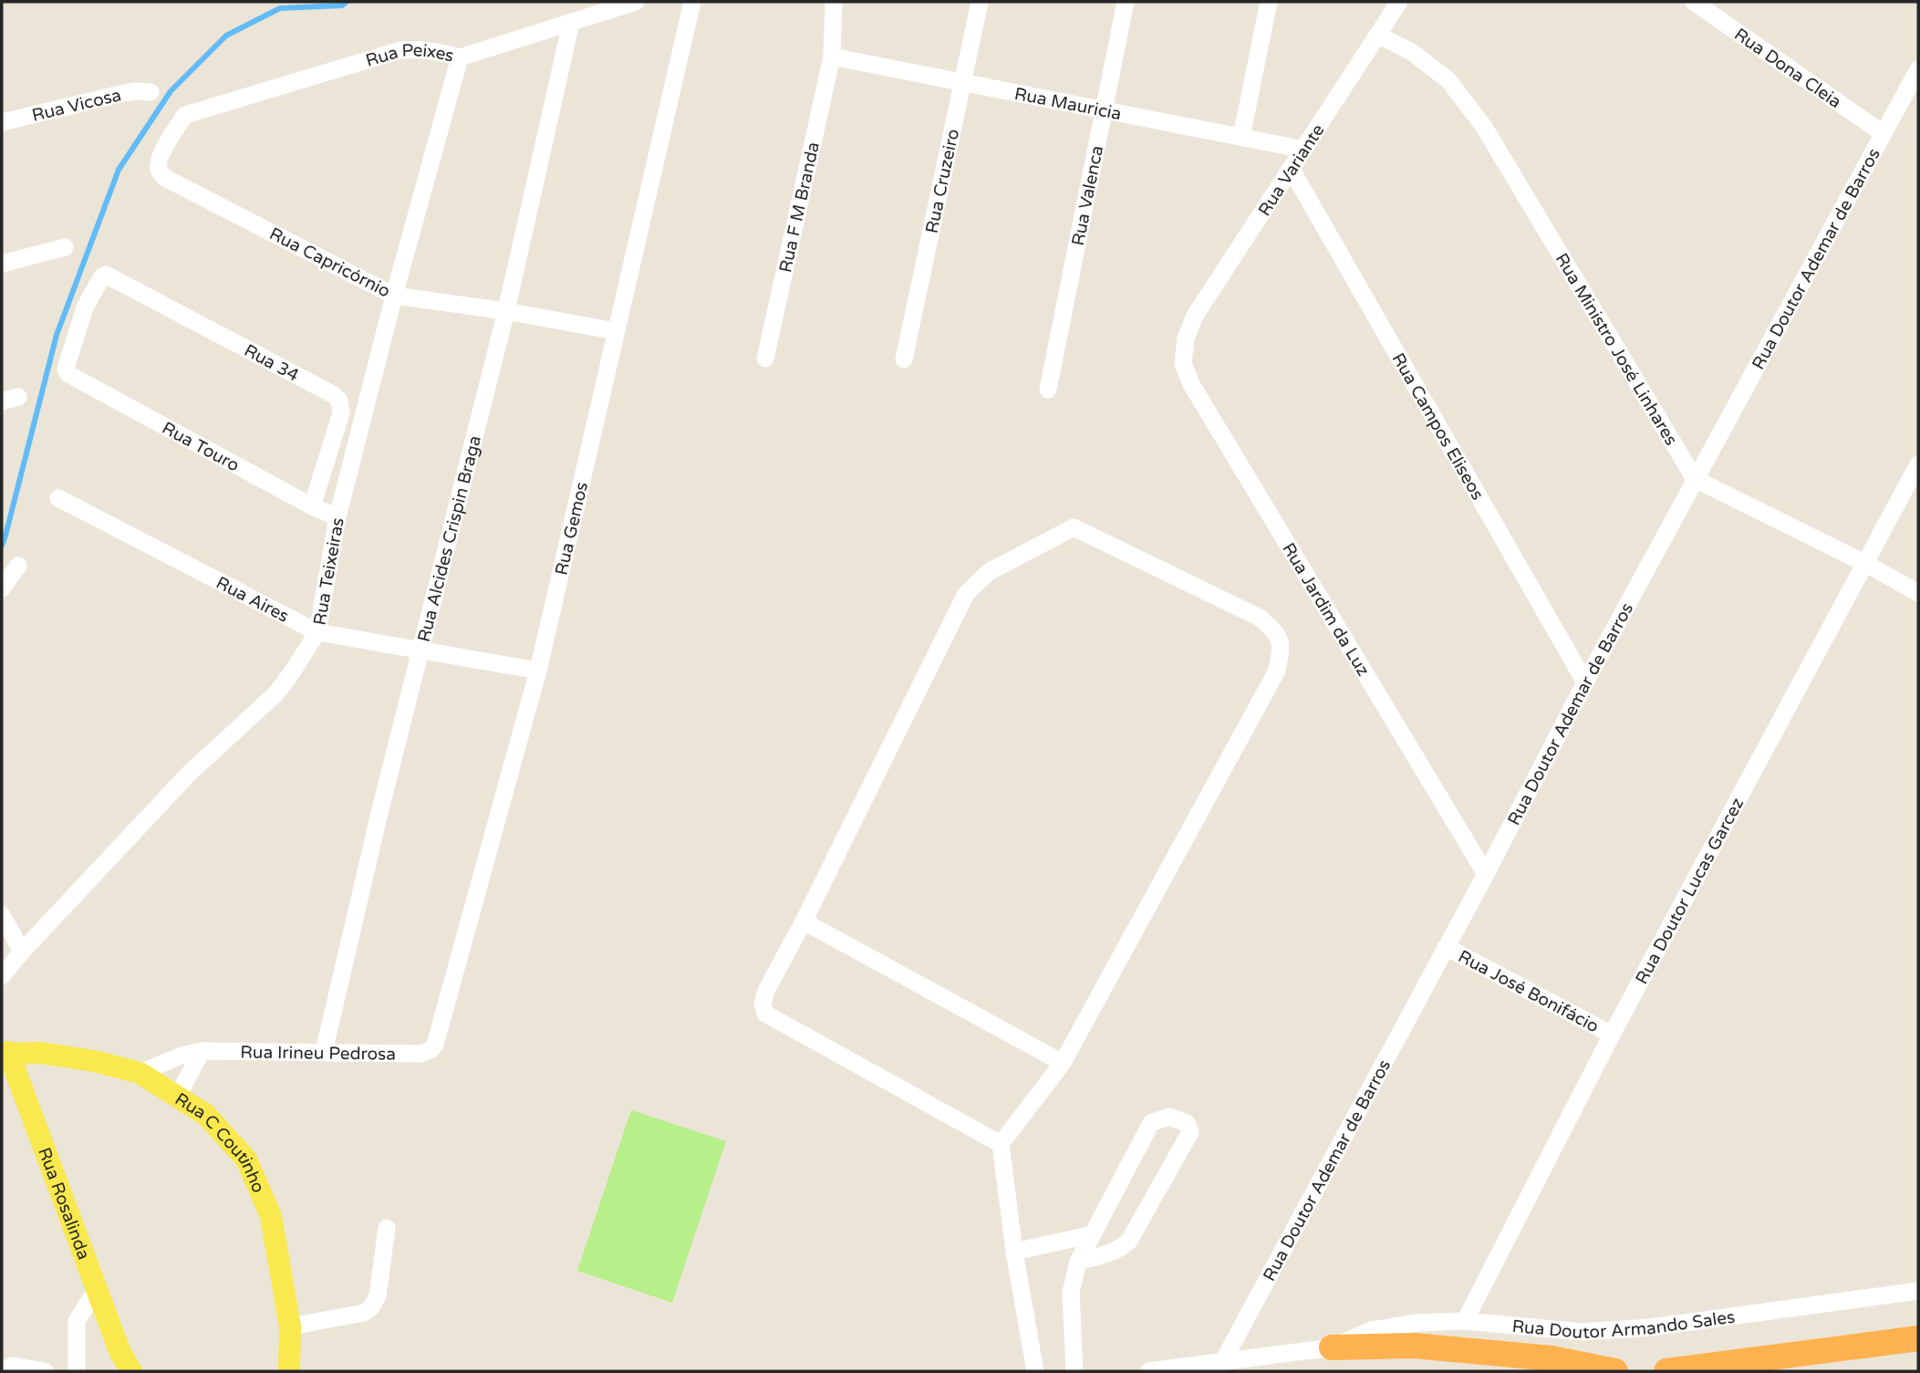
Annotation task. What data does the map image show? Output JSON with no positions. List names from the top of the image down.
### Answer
{
  "streets": {
    "main road": ["Rua C Coutinho", "Rua Rosalinda"],
    "street": [
      "Rua Peixes",
      "Rua Dona Cleia",
      "Rua Mauricia",
      "Rua Vicosa",
      "Rua Variante",
      "Rua Cruzeiro",
      "Rua Valenca",
      "Rua F M Branda",
      "Rua Doutor Ademar de Barros",
      "Rua Capricórnio",
      "Rua Ministro José Linhares",
      "Rua 34",
      "Rua Campos Eliseos",
      "Rua Touro",
      "Rua Gemos",
      "Rua Alcides Crispin Braga",
      "Rua Teixeiras",
      "Rua Aires",
      "Rua Jardim da Luz",
      "Rua Doutor Lucas Garcez",
      "Rua José Bonifácio",
      "Rua Irineu Pedrosa",
      "Rua Doutor Armando Sales"
    ]
  },
  "crossings": [
    ["Rua Peixes", "Rua Capricórnio"],
    ["Rua Peixes", "Rua Alcides Crispin Braga"],
    ["Rua Peixes", "Rua Teixeiras"],
    ["Rua Dona Cleia", "Rua Doutor Ademar de Barros"],
    ["Rua Mauricia", "Rua Variante"],
    ["Rua Mauricia", "Rua Cruzeiro"],
    ["Rua Mauricia", "Rua Valenca"],
    ["Rua Mauricia", "Rua F M Branda"],
    ["Rua Variante", "Rua Ministro José Linhares"],
    ["Rua Variante", "Rua Campos Eliseos"],
    ["Rua Variante", "Rua Jardim da Luz"],
    ["Rua Doutor Ademar de Barros", "Rua Ministro José Linhares"],
    ["Rua Doutor Ademar de Barros", "Rua Campos Eliseos"],
    ["Rua Doutor Ademar de Barros", "Rua Jardim da Luz"],
    ["Rua Doutor Ademar de Barros", "Rua José Bonifácio"],
    ["Rua Doutor Ademar de Barros", "Rua Doutor Armando Sales"],
    ["Rua Capricórnio", "Rua Gemos"],
    ["Rua Capricórnio", "Rua Alcides Crispin Braga"],
    ["Rua Capricórnio", "Rua Teixeiras"],
    ["Rua 34", "Rua Touro"],
    ["Rua Touro", "Rua Teixeiras"],
    ["Rua Gemos", "Rua Aires"],
    ["Rua Gemos", "Rua Irineu Pedrosa"],
    ["Rua Alcides Crispin Braga", "Rua Aires"],
    ["Rua Alcides Crispin Braga", "Rua Irineu Pedrosa"],
    ["Rua Teixeiras", "Rua Aires"],
    ["Rua Doutor Lucas Garcez", "Rua José Bonifácio"],
    ["Rua Doutor Lucas Garcez", "Rua Doutor Armando Sales"],
    ["Rua Irineu Pedrosa", "Rua C Coutinho"],
    ["Rua C Coutinho", "Rua Rosalinda"]
  ]
}
